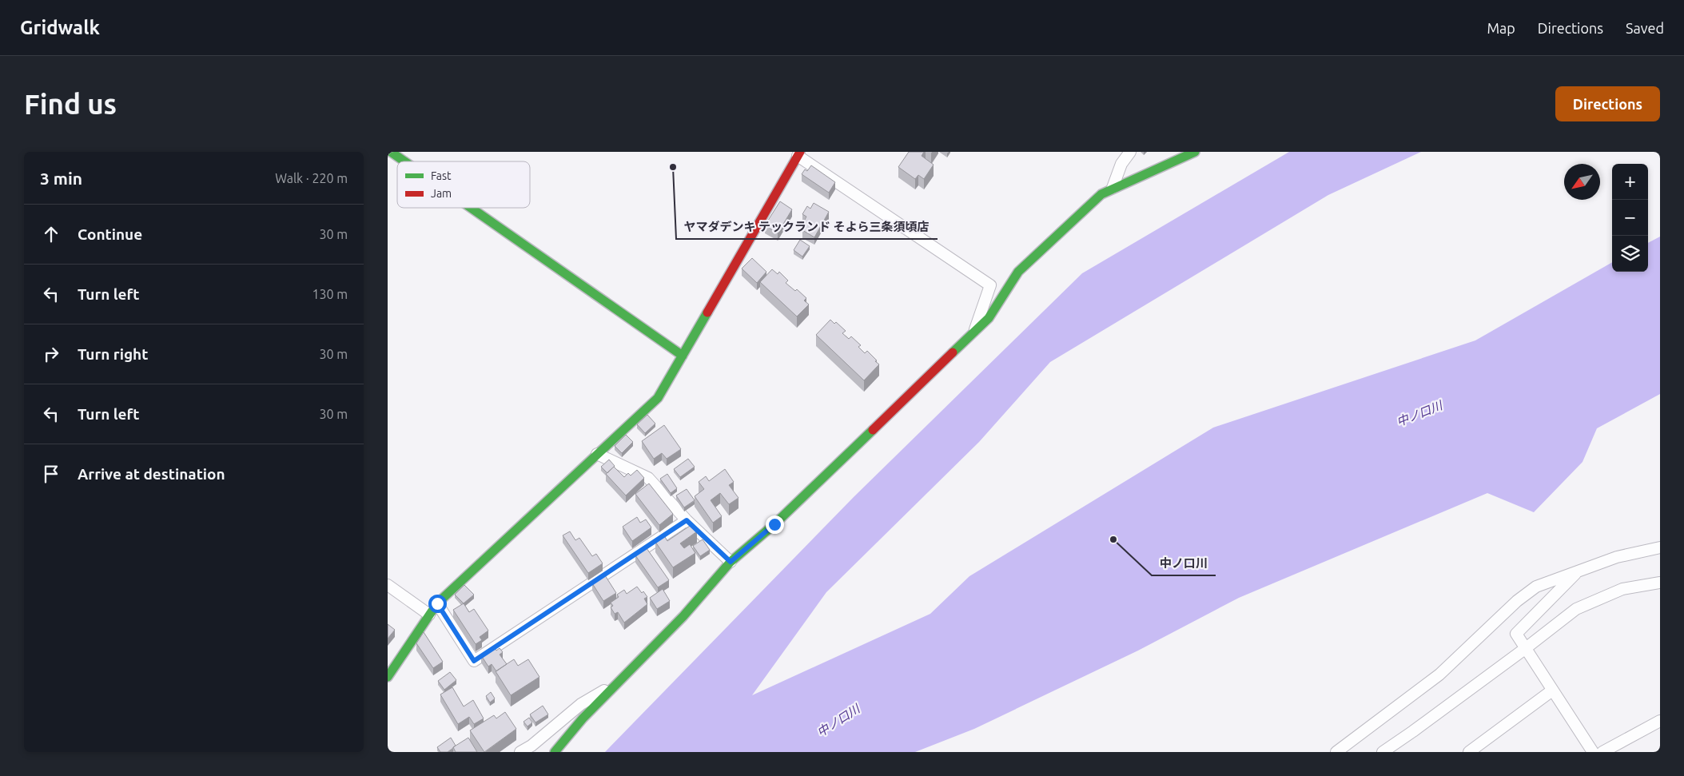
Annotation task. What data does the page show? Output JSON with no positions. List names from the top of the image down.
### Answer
{
  "water": ["中ノ口川"],
  "places": ["ヤマダデンキ テックランド そよら三条須頃店", "中ノ口川"],
  "legend": ["Fast", "Jam"],
  "north": "bottom left",
  "page": {
    "header": "Gridwalk",
    "nav": ["Map", "Directions", "Saved"],
    "buttons": "Directions",
    "title": "Find us",
    "heading": ["3 min", "Walk · 220 m"],
    "map_buttons": ["+", "−"],
    "list": [
      ["Continue", "30 m"],
      ["Turn left", "130 m"],
      ["Turn right", "30 m"],
      ["Turn left", "30 m"],
      "Arrive at destination"
    ]
  }
}
